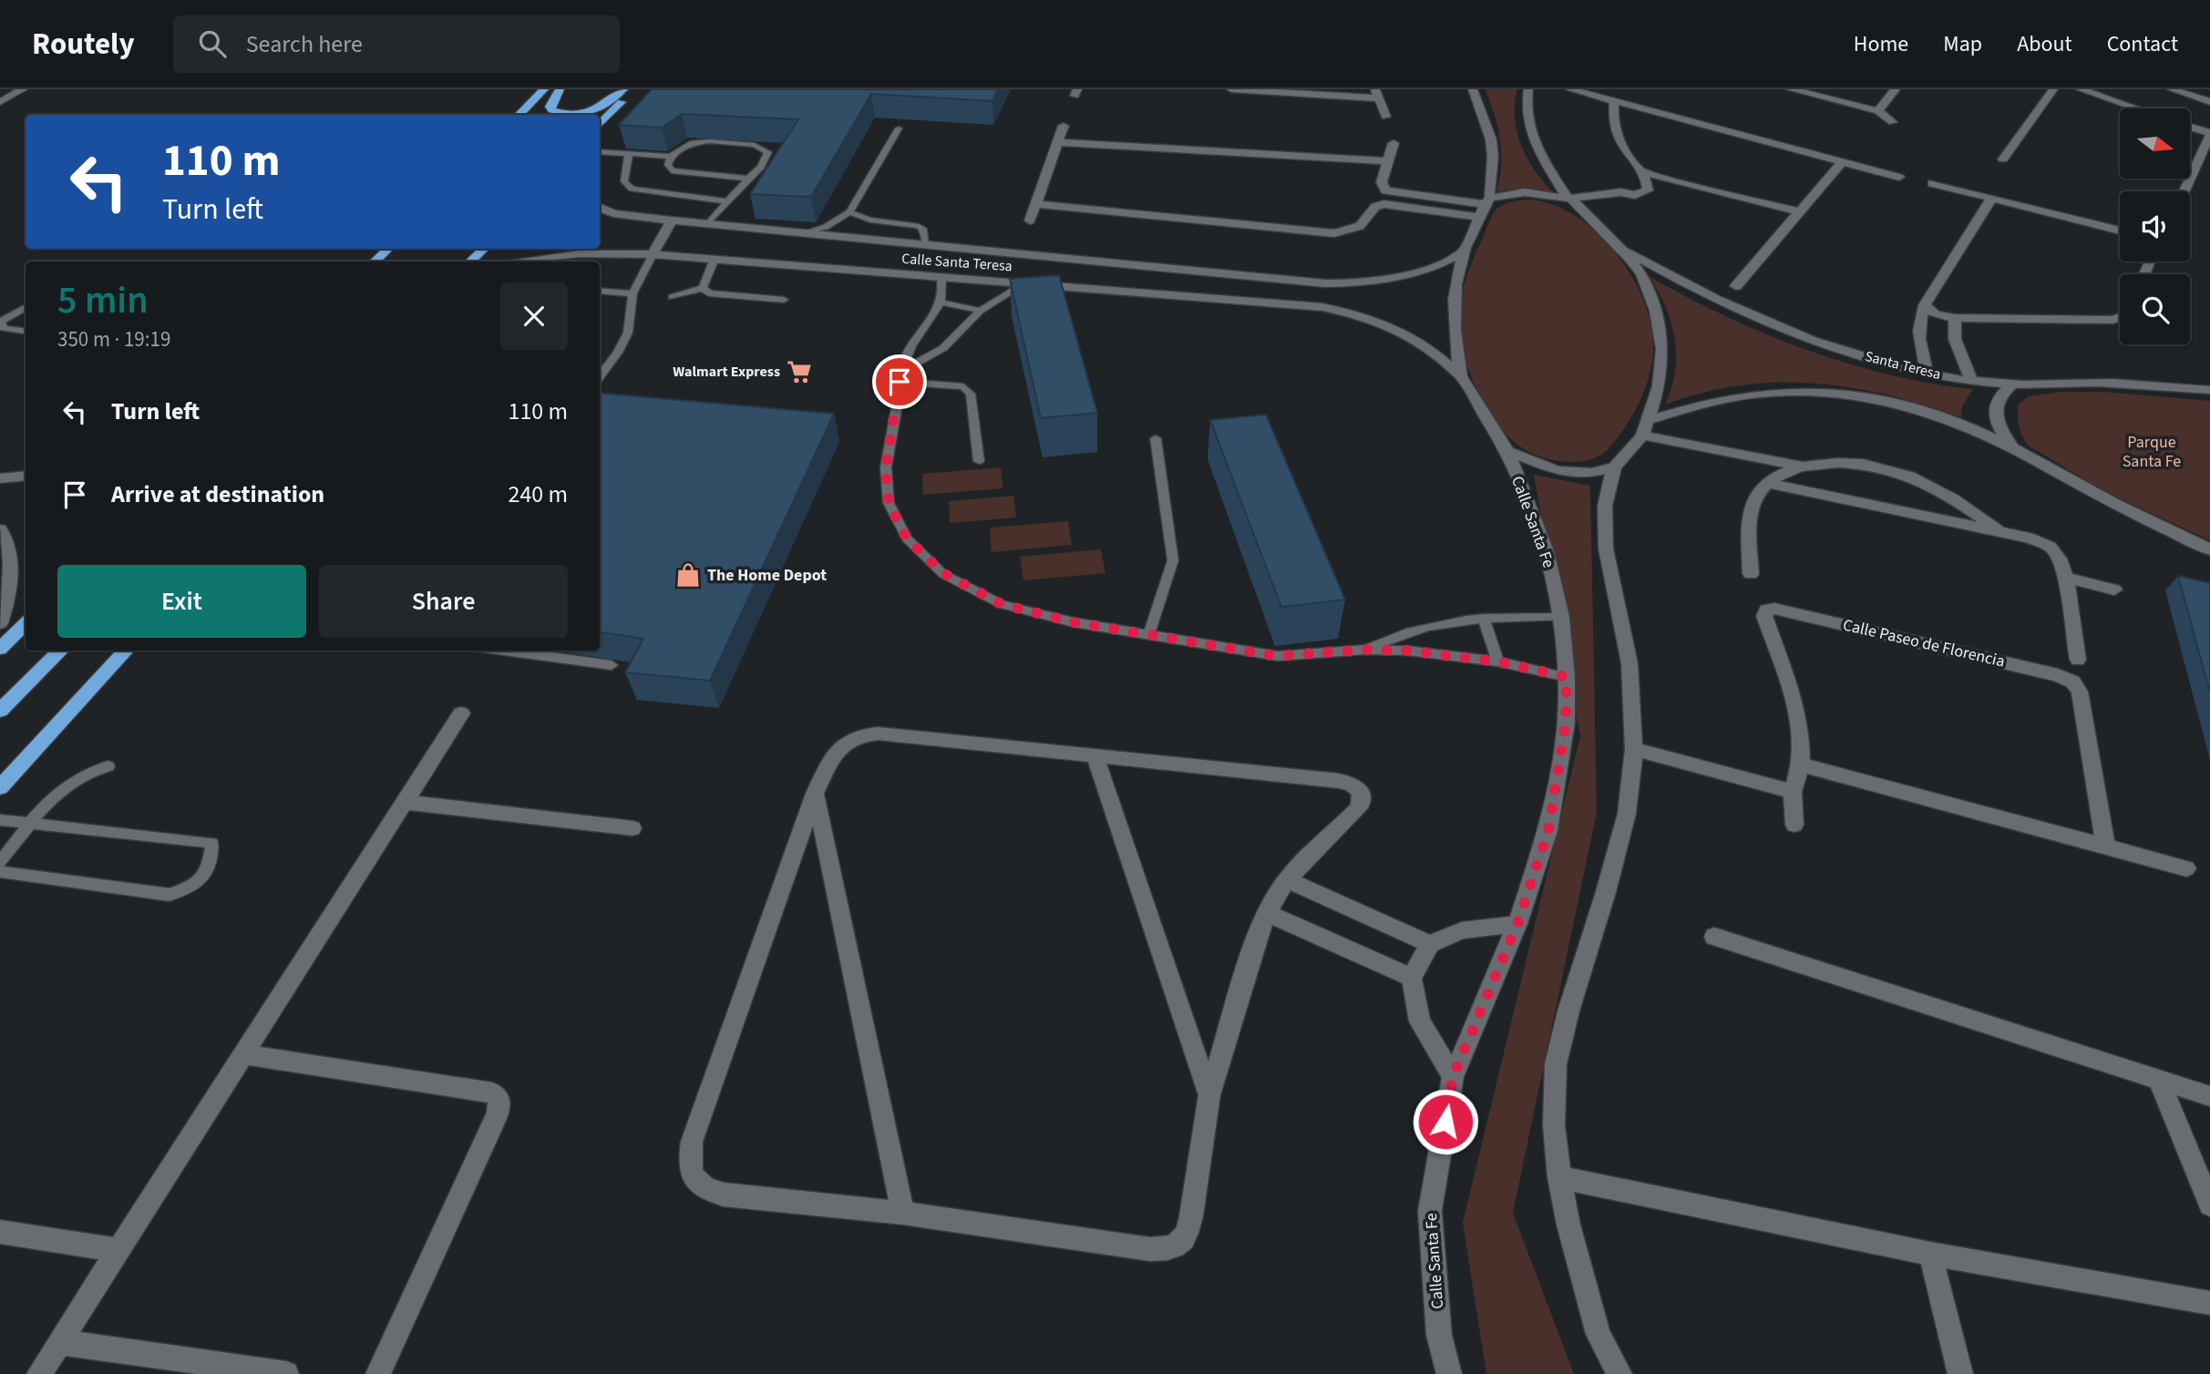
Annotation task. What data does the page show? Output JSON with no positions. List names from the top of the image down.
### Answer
{
  "streets": {
    "street": [
      "Calle Santa Teresa",
      "Santa Teresa",
      "Calle Santa Fe",
      "Calle Paseo de Florencia"
    ]
  },
  "crossings": [
    ["Calle Santa Teresa", "Calle Santa Fe"]
  ],
  "parks": ["Parque Santa Fe"],
  "places": {
    "supermarket": ["Walmart Express"],
    "shop": ["The Home Depot"]
  },
  "north": "right",
  "page": {
    "header": "Routely",
    "search": "Search here",
    "nav": [
      "Home",
      "Map",
      "About",
      "Contact"
    ],
    "turn": ["110 m", "Turn left"],
    "heading": ["5 min", "350 m · 19:19"],
    "list": [
      {
        "name": "Turn left",
        "value": "110 m"
      },
      {
        "name": "Arrive at destination",
        "value": "240 m"
      }
    ],
    "buttons": ["Exit", "Share"]
  }
}
